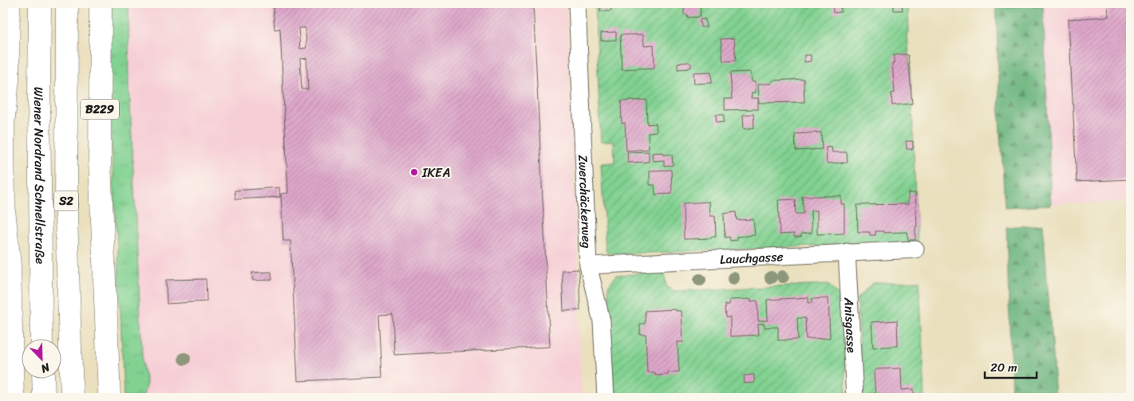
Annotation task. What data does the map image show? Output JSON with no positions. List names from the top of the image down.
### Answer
{
  "streets": {
    "main road": ["B229", "Wiener Nordrand Schnellstraße", "S2"],
    "street": ["Zwerchäckerweg", "Lauchgasse", "Anisgasse"]
  },
  "crossings": [
    ["Zwerchäckerweg", "Lauchgasse"],
    ["Lauchgasse", "Anisgasse"]
  ],
  "places": ["IKEA"],
  "scale_bar": "20 m",
  "north": "bottom right"
}
